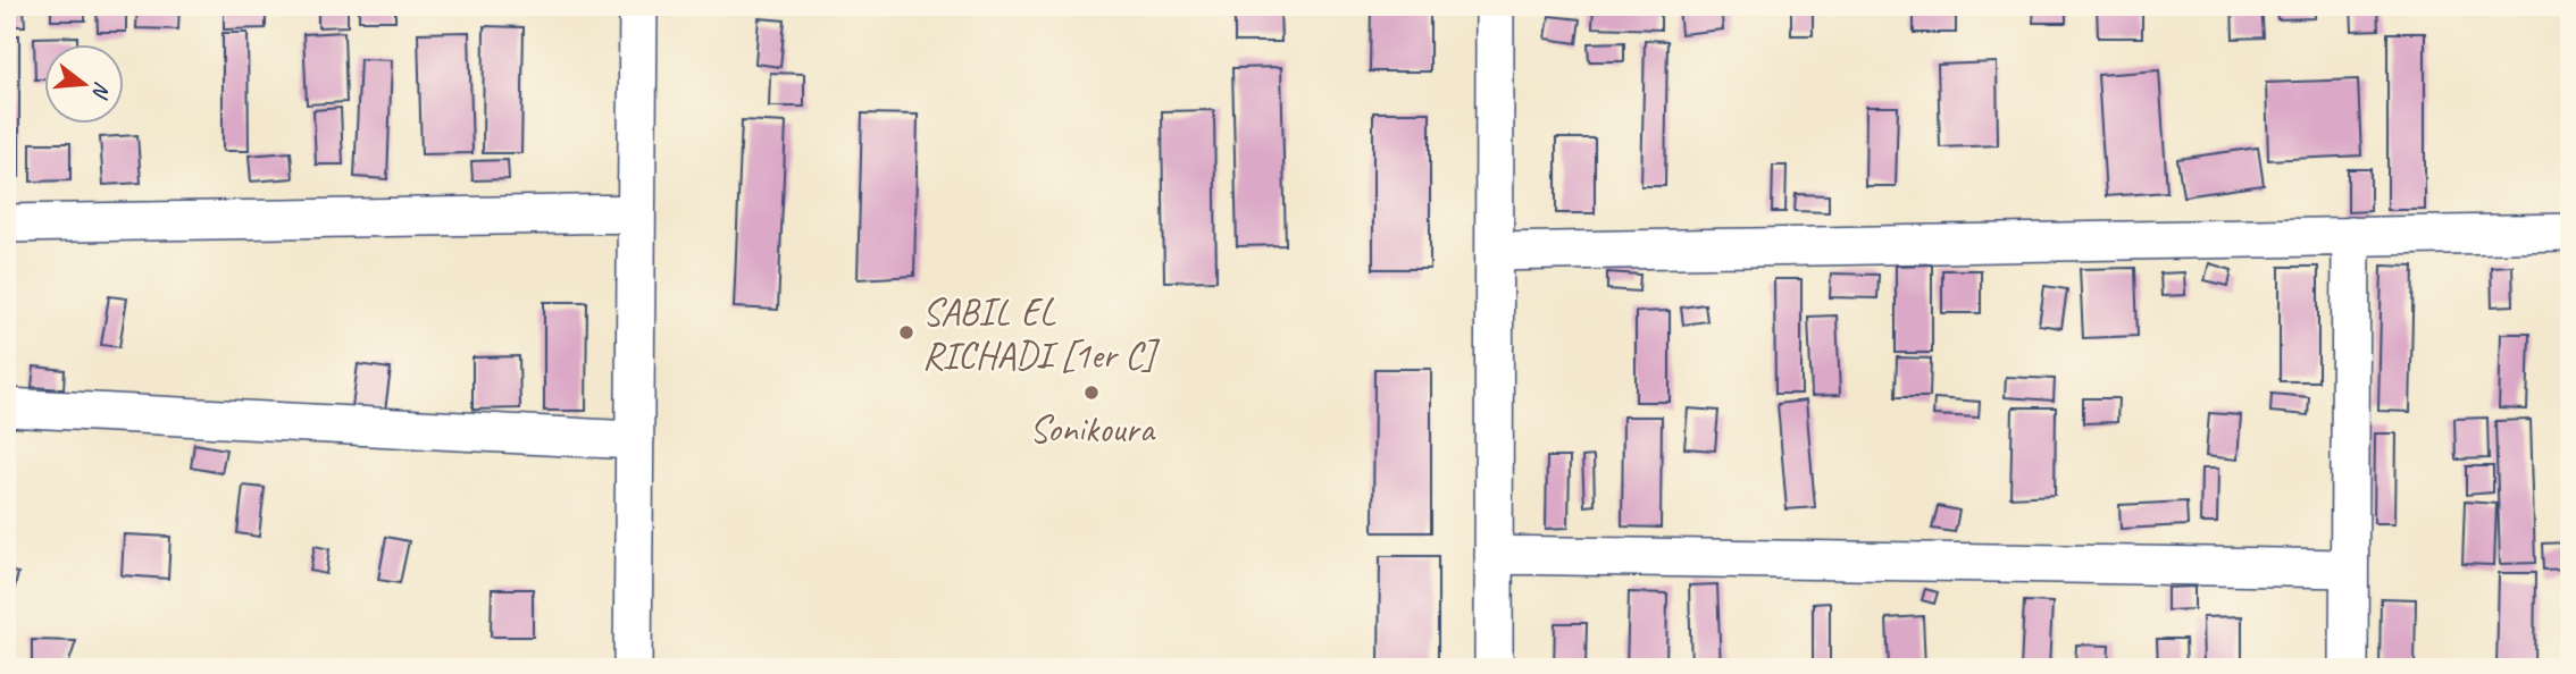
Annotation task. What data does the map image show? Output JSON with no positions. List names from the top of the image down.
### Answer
{
  "places": ["SABIL EL RICHADI [1er C]", "Sonikoura"],
  "north": "right"
}
